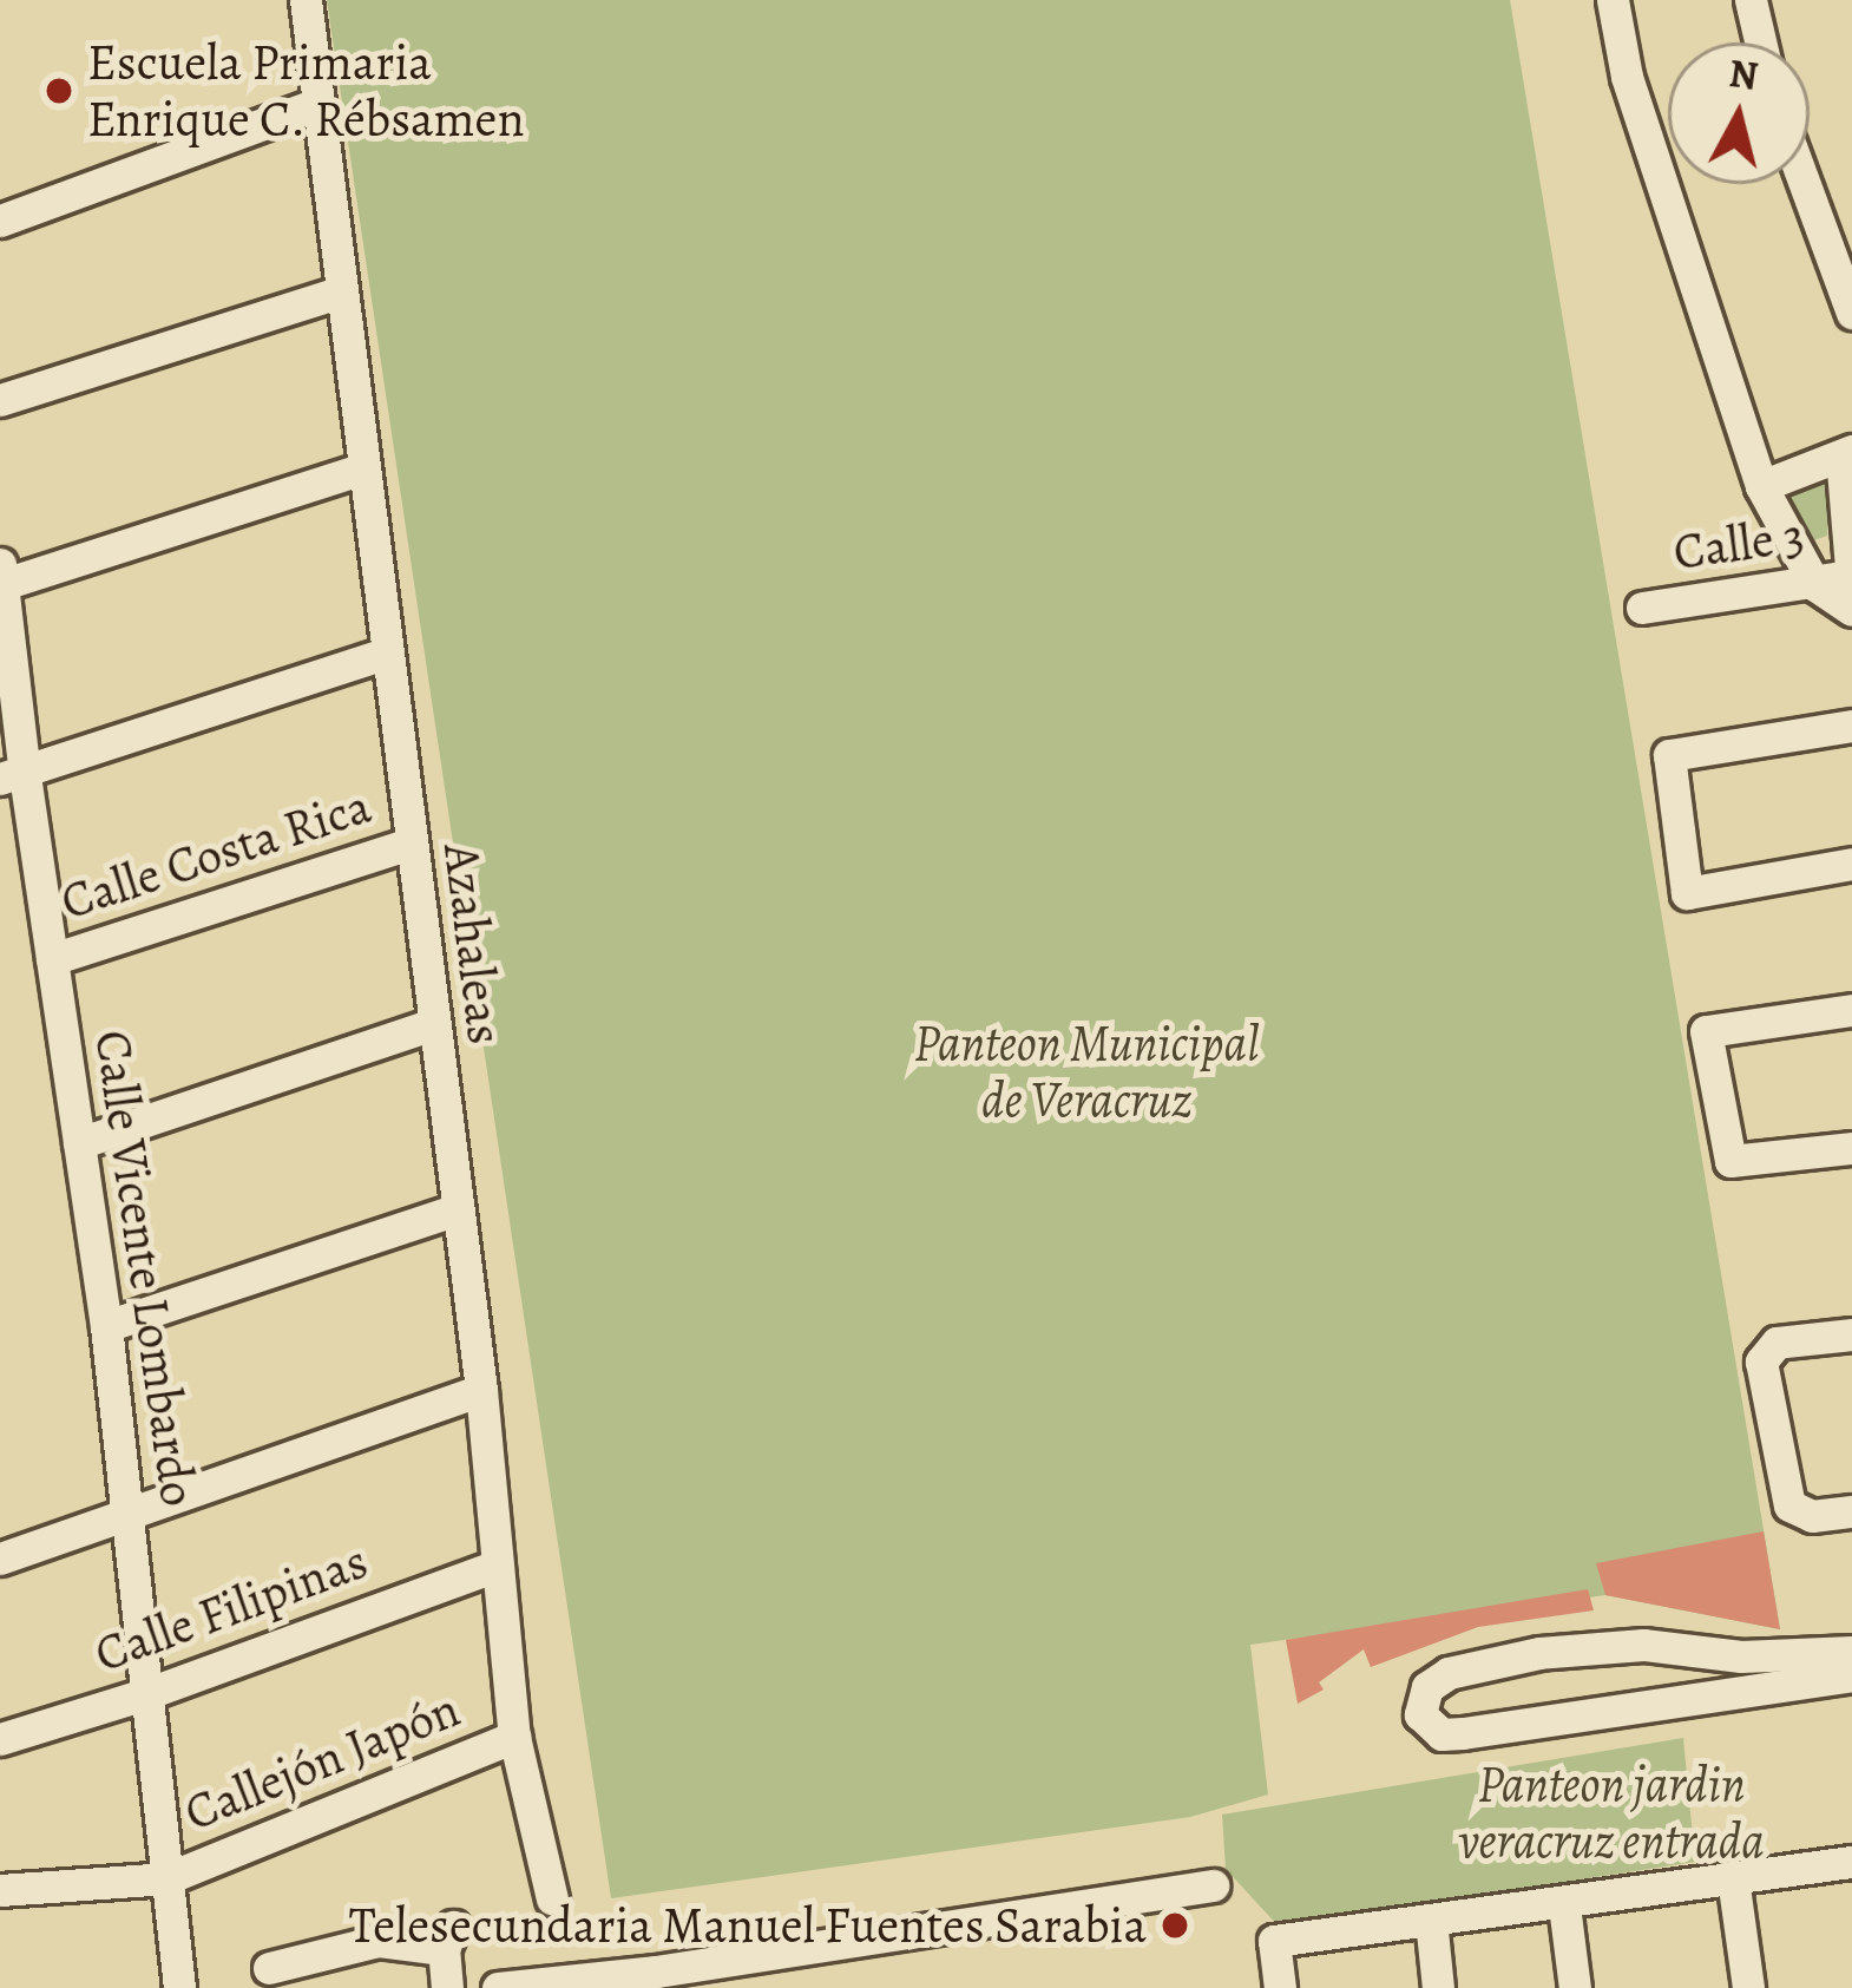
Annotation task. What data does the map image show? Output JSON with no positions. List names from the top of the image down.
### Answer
{
  "streets": {
    "street": [
      "Calle 3",
      "Calle Costa Rica",
      "Azahaleas",
      "Calle Vicente Lombardo",
      "Calle Filipinas",
      "Callejón Japón"
    ]
  },
  "crossings": [
    ["Calle Costa Rica", "Azahaleas"],
    ["Calle Costa Rica", "Calle Vicente Lombardo"],
    ["Azahaleas", "Calle Filipinas"],
    ["Azahaleas", "Callejón Japón"],
    ["Calle Vicente Lombardo", "Calle Filipinas"],
    ["Calle Vicente Lombardo", "Callejón Japón"]
  ],
  "parks": ["Panteon Municipal de Veracruz", "Panteon jardin veracruz entrada"],
  "places": ["Escuela Primaria Enrique C. Rébsamen", "Telesecundaria Manuel Fuentes Sarabia"],
  "north": "top"
}
